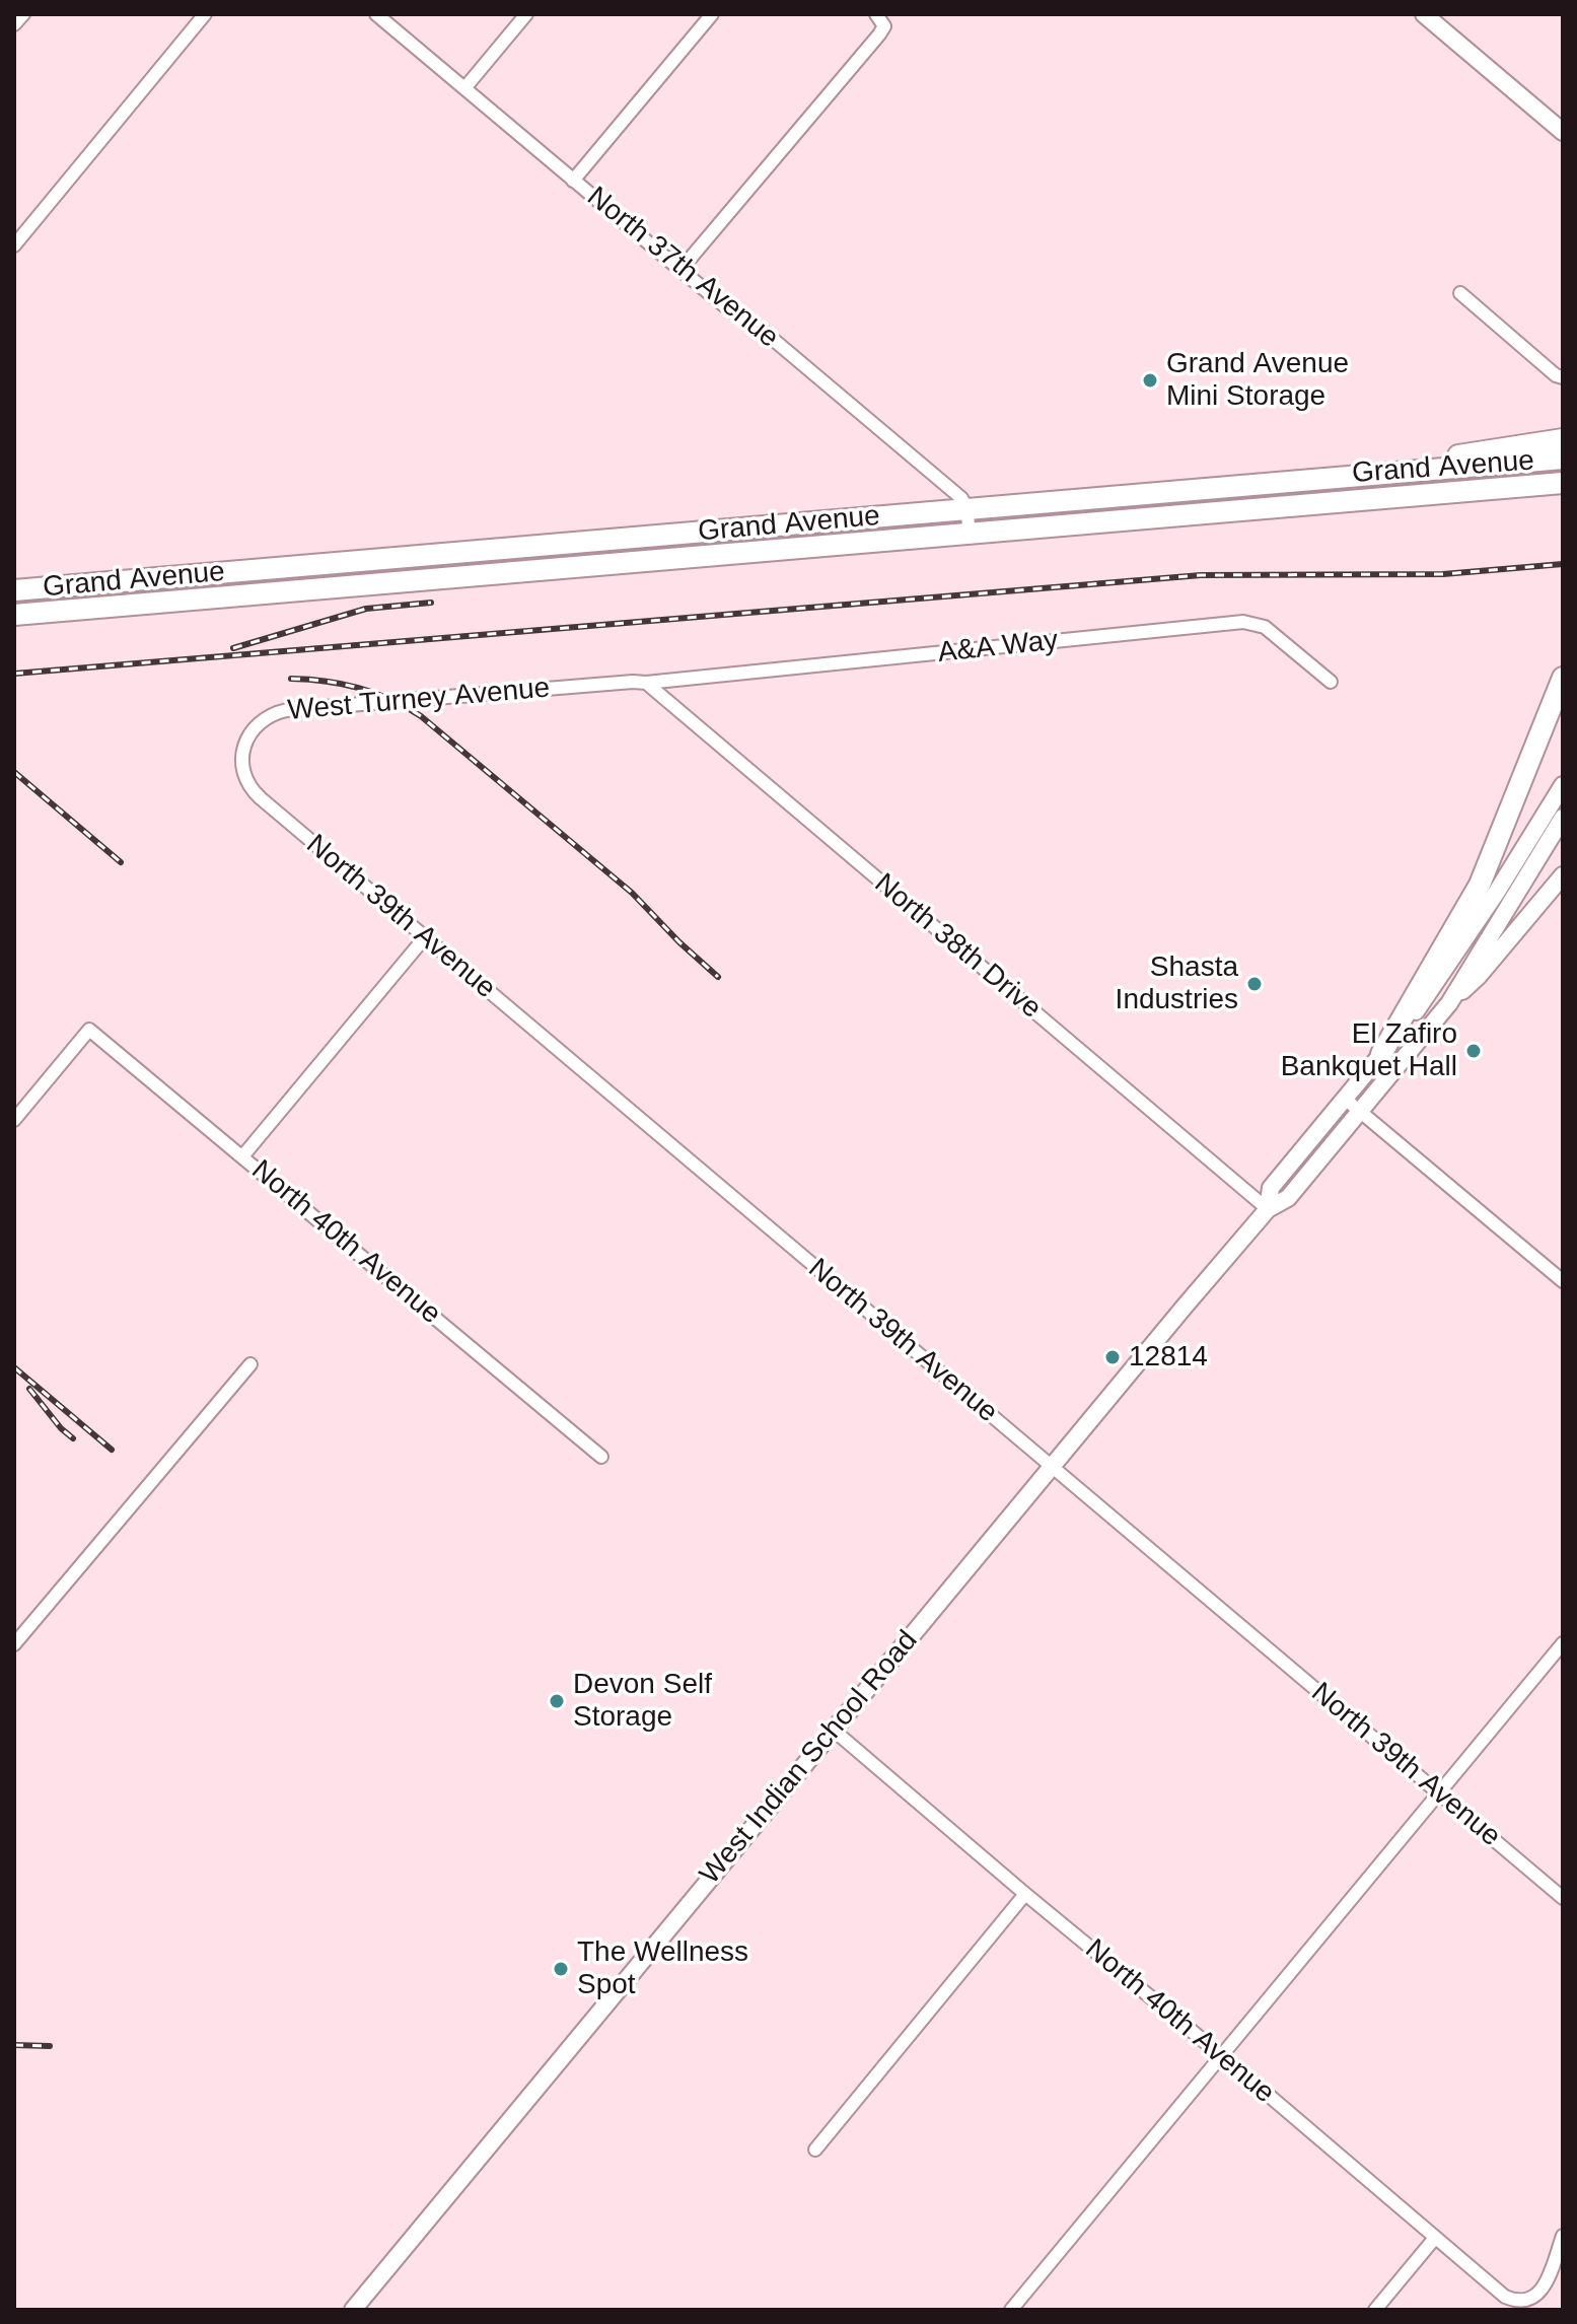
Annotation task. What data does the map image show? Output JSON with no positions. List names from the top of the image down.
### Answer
{
  "streets": {
    "highway": ["Grand Avenue"],
    "main road": ["West Indian School Road"],
    "street": [
      "North 37th Avenue",
      "A&A Way",
      "West Turney Avenue",
      "North 39th Avenue",
      "North 38th Drive",
      "North 40th Avenue"
    ]
  },
  "crossings": [
    ["North 37th Avenue", "Grand Avenue"],
    ["A&A Way", "West Turney Avenue"],
    ["A&A Way", "North 38th Drive"],
    ["West Turney Avenue", "North 39th Avenue"],
    ["West Turney Avenue", "North 38th Drive"],
    ["North 39th Avenue", "West Indian School Road"],
    ["North 38th Drive", "West Indian School Road"],
    ["North 40th Avenue", "West Indian School Road"]
  ],
  "places": [
    "Grand Avenue Mini Storage",
    "Shasta Industries",
    "El Zafiro Bankquet Hall",
    "12814",
    "Devon Self Storage",
    "The Wellness Spot"
  ]
}
